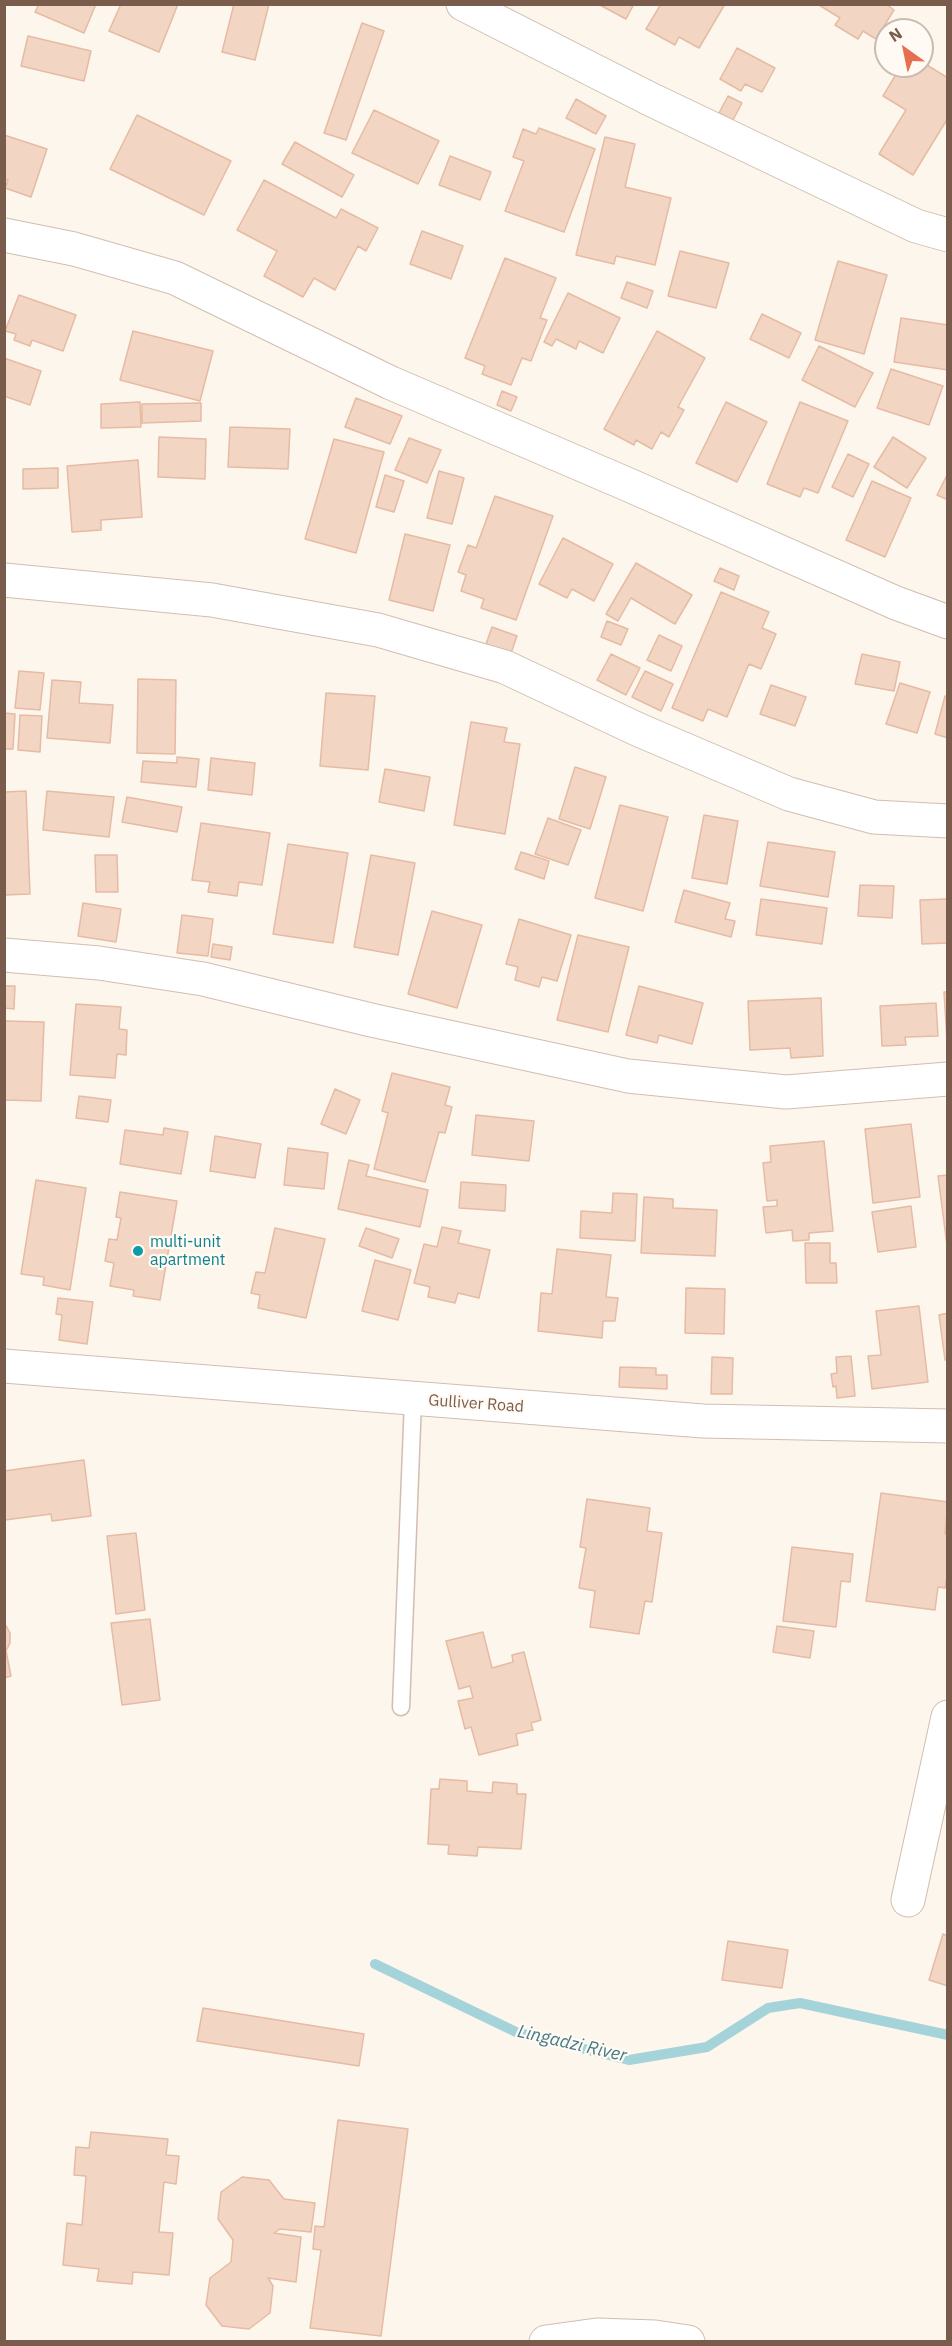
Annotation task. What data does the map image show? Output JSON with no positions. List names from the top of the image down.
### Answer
{
  "streets": {
    "street": ["Gulliver Road"]
  },
  "water": ["Lingadzi River"],
  "places": ["multi-unit apartment"],
  "north": "top left"
}
